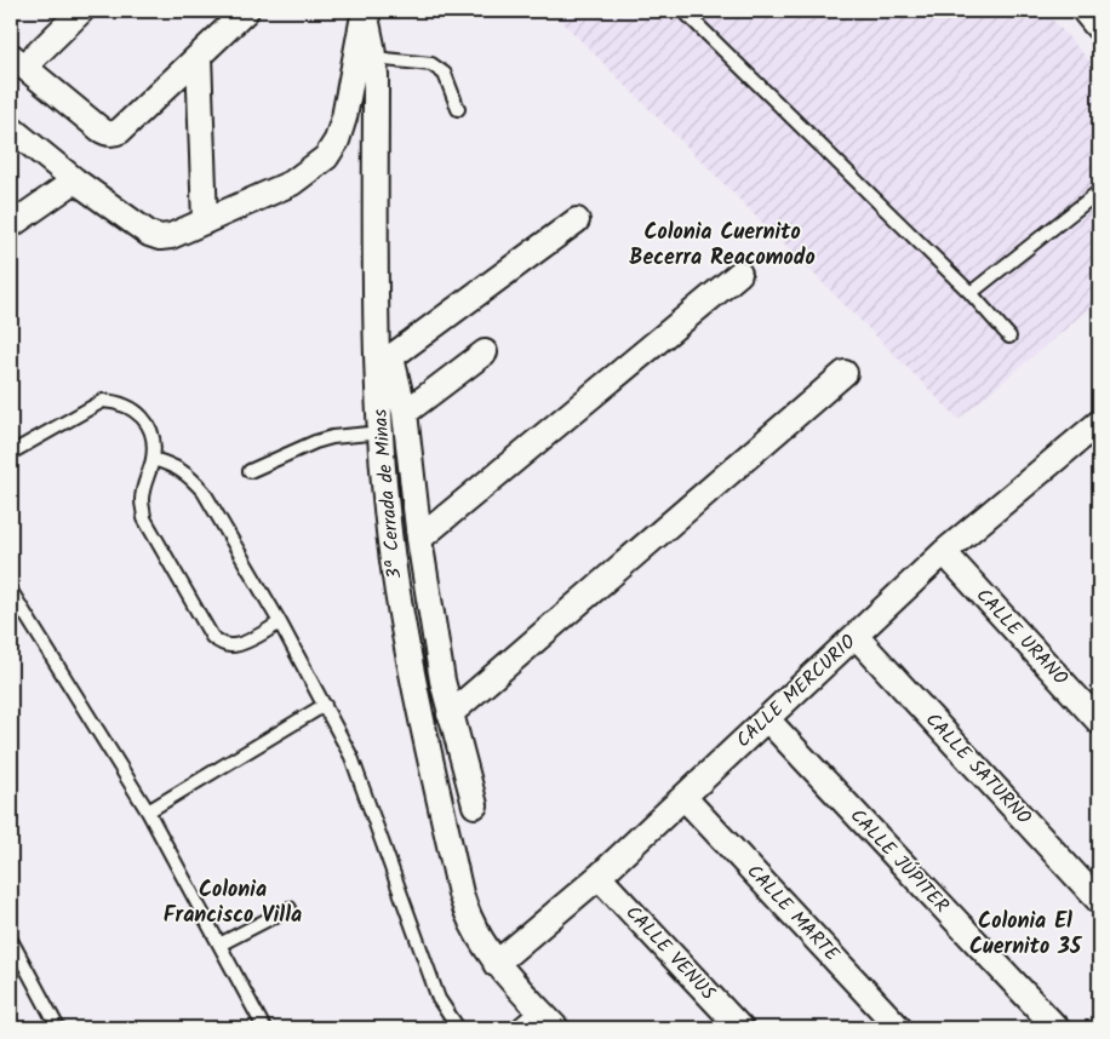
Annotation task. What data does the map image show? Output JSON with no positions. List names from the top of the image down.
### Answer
{
  "streets": {
    "street": [
      "3ª Cerrada de Minas",
      "CALLE URANO",
      "CALLE MERCURIO",
      "CALLE SATURNO",
      "CALLE JÚPITER",
      "CALLE MARTE",
      "CALLE VENUS"
    ]
  },
  "crossings": [
    ["3ª Cerrada de Minas", "CALLE MERCURIO"],
    ["CALLE URANO", "CALLE MERCURIO"],
    ["CALLE MERCURIO", "CALLE SATURNO"],
    ["CALLE MERCURIO", "CALLE JÚPITER"],
    ["CALLE MERCURIO", "CALLE MARTE"],
    ["CALLE MERCURIO", "CALLE VENUS"]
  ],
  "districts": ["Colonia Cuernito Becerra Reacomodo", "Colonia Francisco Villa", "Colonia El Cuernito 35"]
}
